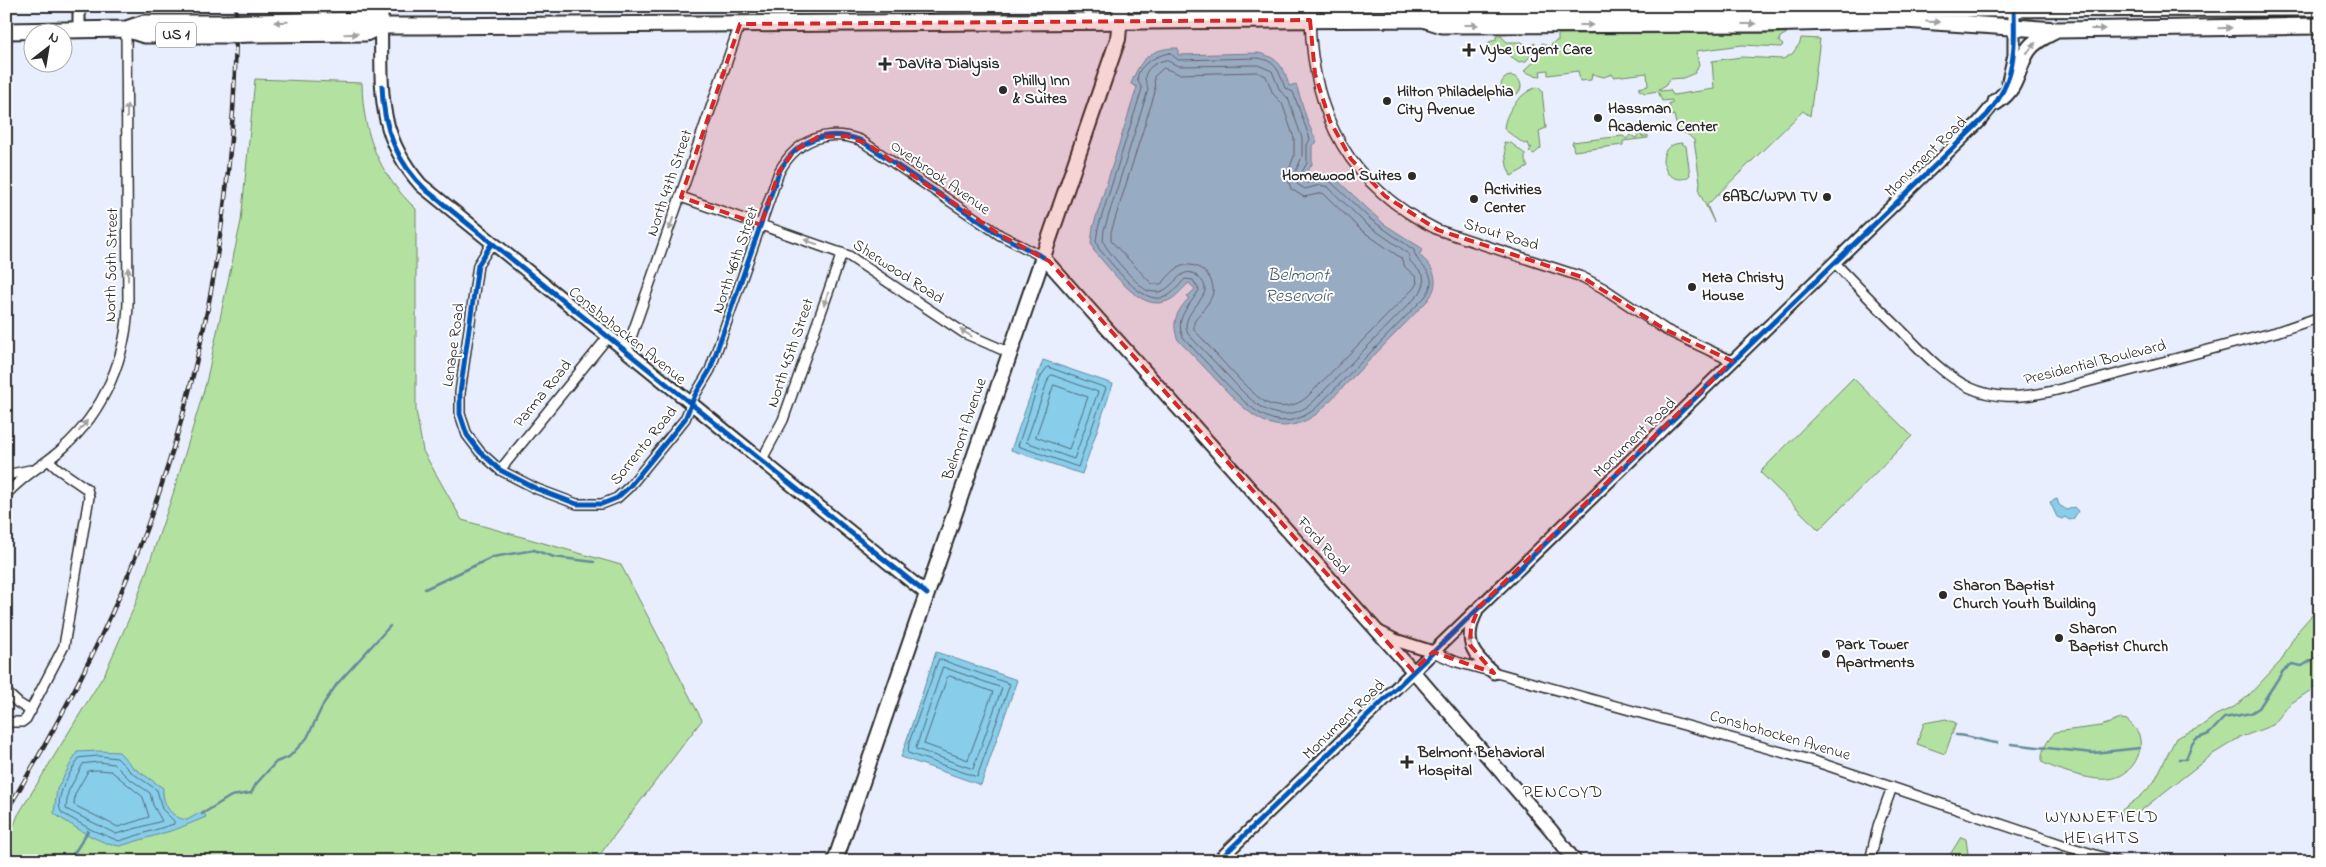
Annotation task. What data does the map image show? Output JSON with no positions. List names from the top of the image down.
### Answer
{
  "streets": {
    "highway": ["US 1"],
    "main road": ["Conshohocken Avenue", "Belmont Avenue", "Ford Road"],
    "street": [
      "Monument Road",
      "Overbrook Avenue",
      "North 47th Street",
      "Stout Road",
      "North 46th Street",
      "North 50th Street",
      "Sherwood Road",
      "Lenape Road",
      "North 45th Street",
      "Presidential Boulevard",
      "Parma Road",
      "Sorrento Road"
    ]
  },
  "crossings": [
    ["US 1", "Monument Road"],
    ["US 1", "North 47th Street"],
    ["US 1", "Stout Road"],
    ["US 1", "North 50th Street"],
    ["US 1", "Conshohocken Avenue"],
    ["US 1", "Belmont Avenue"],
    ["Monument Road", "Stout Road"],
    ["Monument Road", "Conshohocken Avenue"],
    ["Monument Road", "Presidential Boulevard"],
    ["Monument Road", "Ford Road"],
    ["Overbrook Avenue", "North 46th Street"],
    ["Overbrook Avenue", "Belmont Avenue"],
    ["Overbrook Avenue", "Ford Road"],
    ["North 47th Street", "Sherwood Road"],
    ["North 47th Street", "Conshohocken Avenue"],
    ["North 46th Street", "Sherwood Road"],
    ["North 46th Street", "Conshohocken Avenue"],
    ["North 46th Street", "Sorrento Road"],
    ["Sherwood Road", "North 45th Street"],
    ["Sherwood Road", "Belmont Avenue"],
    ["Conshohocken Avenue", "Lenape Road"],
    ["Conshohocken Avenue", "North 45th Street"],
    ["Conshohocken Avenue", "Parma Road"],
    ["Conshohocken Avenue", "Belmont Avenue"],
    ["Conshohocken Avenue", "Sorrento Road"],
    ["Lenape Road", "Parma Road"],
    ["Lenape Road", "Sorrento Road"],
    ["Parma Road", "Sorrento Road"],
    ["Belmont Avenue", "Ford Road"]
  ],
  "one_way": [
    "North 47th Street",
    "North 50th Street",
    "Sherwood Road",
    "North 45th Street"
  ],
  "districts": ["PENCOYD", "WYNNEFIELD HEIGHTS"],
  "water": ["Belmont Reservoir"],
  "places": {
    "health": ["Vybe Urgent Care", "DaVita Dialysis", "Belmont Behavioral Hospital"],
    "other": [
      "Philly Inn & Suites",
      "Hilton Philadelphia City Avenue",
      "Hassman Academic Center",
      "Homewood Suites",
      "6ABC/WPVI TV",
      "Activities Center",
      "Meta Christy House",
      "Sharon Baptist Church Youth Building",
      "Sharon Baptist Church",
      "Park Tower Apartments"
    ]
  },
  "north": "top right"
}
